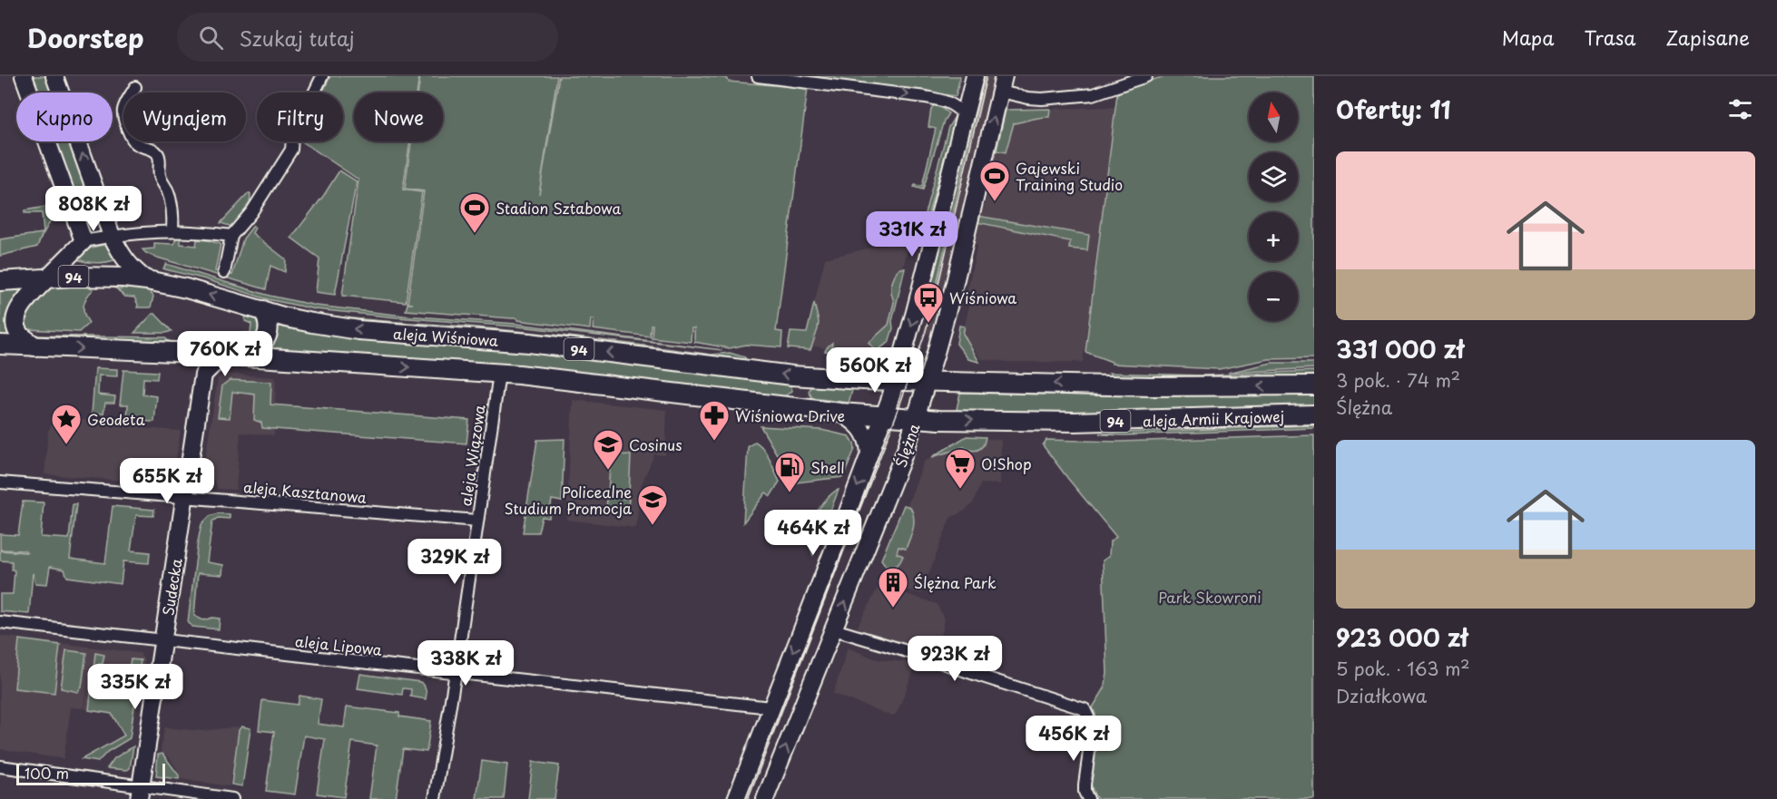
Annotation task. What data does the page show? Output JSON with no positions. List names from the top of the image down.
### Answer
{
  "streets": {
    "main road": [
      "94",
      "aleja Wiśniowa",
      "aleja Armii Krajowej",
      "Ślężna",
      "Sudecka"
    ],
    "street": ["aleja Wiązowa", "aleja Kasztanowa", "aleja Lipowa"]
  },
  "crossings": [
    ["94", "aleja Wiśniowa"],
    ["94", "aleja Armii Krajowej"],
    ["94", "Ślężna"],
    ["94", "aleja Wiązowa"],
    ["aleja Wiśniowa", "Ślężna"],
    ["aleja Armii Krajowej", "Ślężna"],
    ["Ślężna", "aleja Lipowa"],
    ["aleja Wiązowa", "aleja Kasztanowa"],
    ["aleja Wiązowa", "aleja Lipowa"],
    ["aleja Kasztanowa", "Sudecka"],
    ["Sudecka", "aleja Lipowa"]
  ],
  "parks": ["Park Skowroni"],
  "places": {
    "sports": ["Gajewski Training Studio", "Stadion Sztabowa"],
    "bus stop": ["Wiśniowa"],
    "pharmacy": ["Wiśniowa Drive"],
    "place": ["Geodeta"],
    "school or university": ["Cosinus", "Policealne Studium Promocja"],
    "supermarket": ["O!Shop"],
    "fuel station": ["Shell"],
    "building": ["Ślężna Park"]
  },
  "scale_bar": "100 m",
  "north": "top",
  "page": {
    "header": "Doorstep",
    "search": "Szukaj tutaj",
    "nav": ["Mapa", "Trasa", "Zapisane"],
    "heading": "Oferty: 11",
    "map_buttons": ["+", "−"],
    "chip": [
      "Kupno",
      "Wynajem",
      "Filtry",
      "Nowe"
    ],
    "list": [
      {
        "name": "331 000 zł",
        "note": "3 pok. · 74 m² · Ślężna"
      },
      {
        "name": "923 000 zł",
        "note": "5 pok. · 163 m² · Działkowa"
      }
    ],
    "price": [
      "808K zł",
      "331K zł",
      "760K zł",
      "560K zł",
      "655K zł",
      "464K zł",
      "329K zł",
      "923K zł",
      "338K zł",
      "335K zł",
      "456K zł"
    ],
    "scale": "100 m"
  }
}
